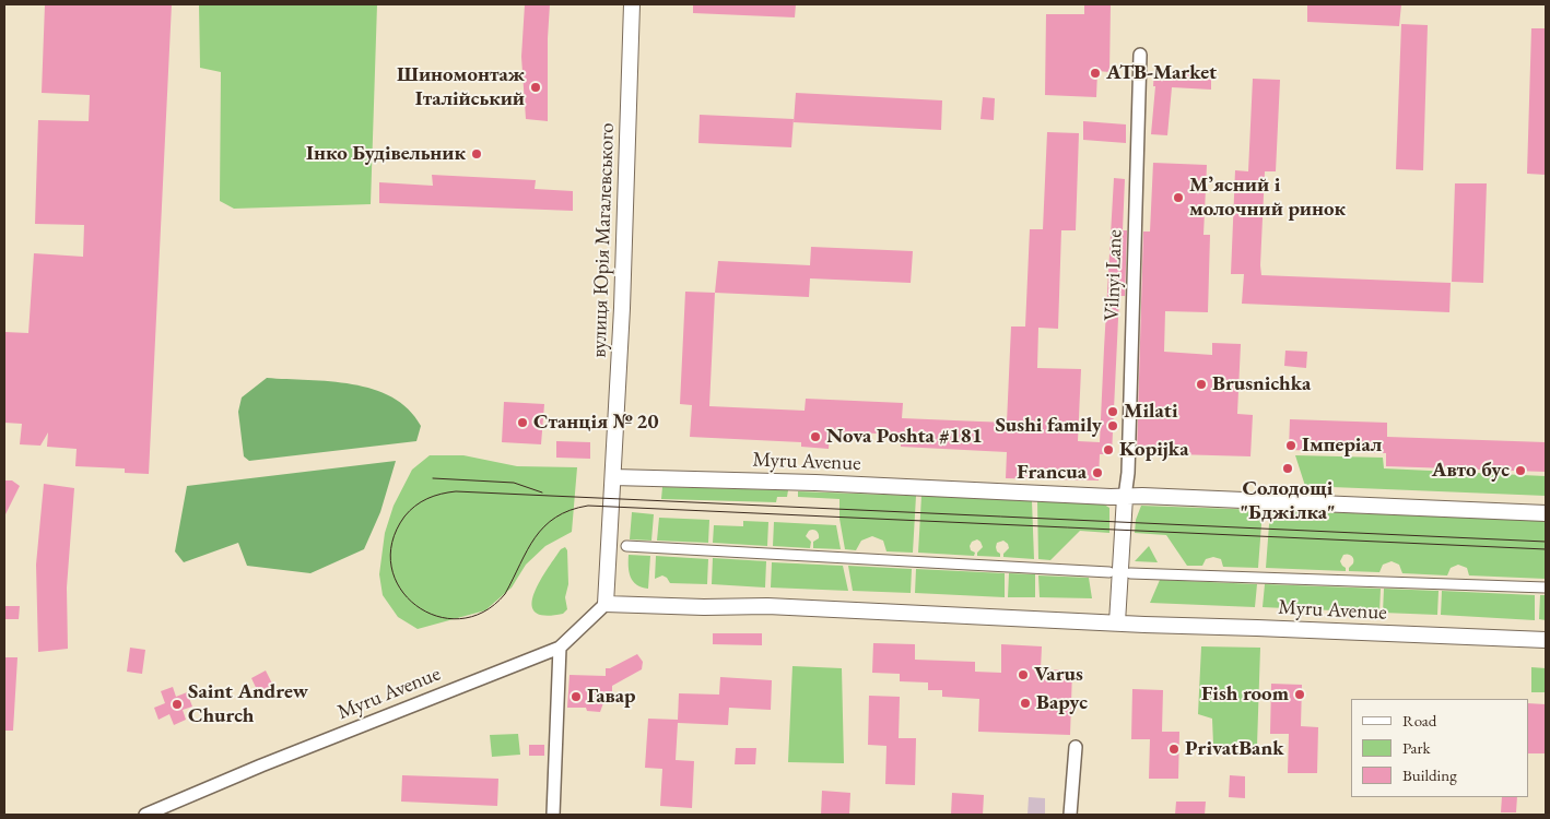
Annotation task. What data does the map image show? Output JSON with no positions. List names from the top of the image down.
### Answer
{
  "streets": {
    "street": ["вулиця Юрія Магалевського", "Vilnyi Lane", "Myru Avenue"]
  },
  "crossings": [
    ["вулиця Юрія Магалевського", "Myru Avenue"],
    ["Vilnyi Lane", "Myru Avenue"]
  ],
  "places": [
    "ATB-Market",
    "Шиномонтаж Італійський",
    "Інко Будівельник",
    "Мʼясний і молочний ринок",
    "Brusnichka",
    "Milati",
    "Станція № 20",
    "Sushi family",
    "Nova Poshta #181",
    "Імперіал",
    "Kopijka",
    "Солодощі \"Бджілка\"",
    "Авто бус",
    "Franсua",
    "Varus",
    "Fish room",
    "Гавар",
    "Варус",
    "Saint Andrew Church",
    "PrivatBank"
  ],
  "legend": ["Road", "Park", "Building"]
}
